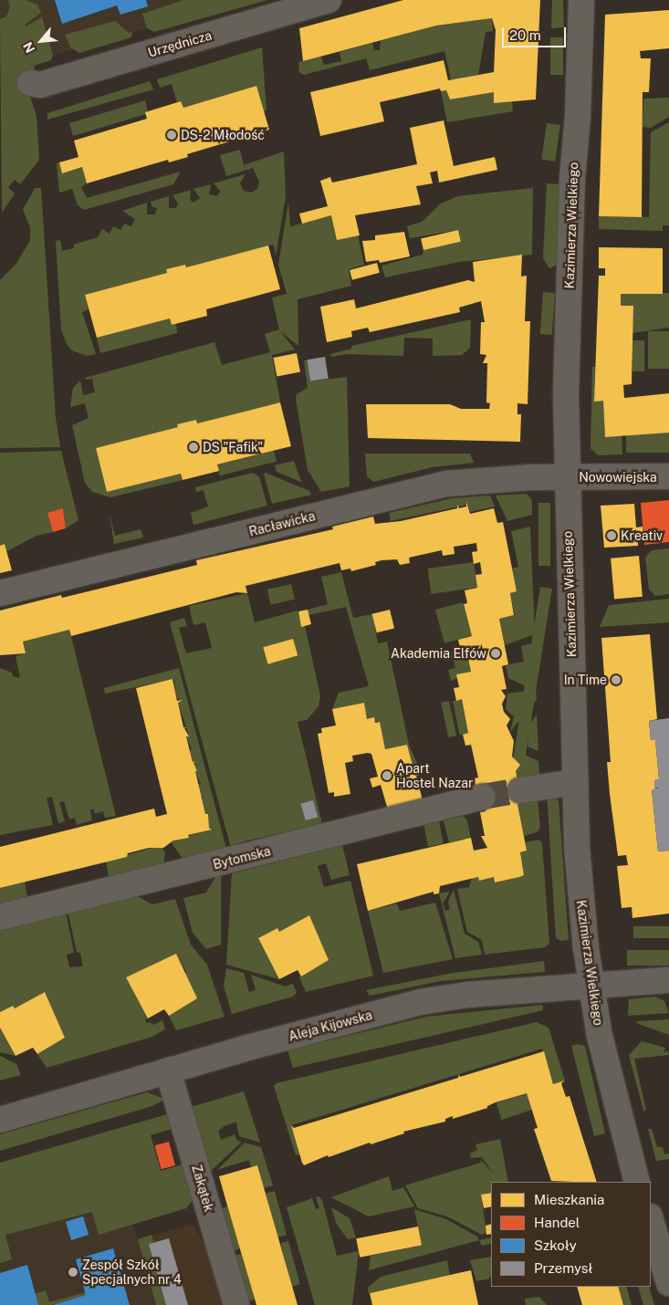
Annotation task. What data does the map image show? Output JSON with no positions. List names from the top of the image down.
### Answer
{
  "streets": {
    "street": [
      "Urzędnicza",
      "Kazimierza Wielkiego",
      "Nowowiejska",
      "Racławicka",
      "Bytomska",
      "Aleja Kijowska",
      "Zakątek"
    ]
  },
  "crossings": [
    ["Kazimierza Wielkiego", "Nowowiejska"],
    ["Kazimierza Wielkiego", "Racławicka"],
    ["Kazimierza Wielkiego", "Aleja Kijowska"],
    ["Nowowiejska", "Racławicka"],
    ["Aleja Kijowska", "Zakątek"]
  ],
  "places": [
    "DS-2 Młodość",
    "DS \"Fafik\"",
    "Kreativ",
    "Akademia Elfów",
    "In Time",
    "Apart Hostel Nazar",
    "Zespół Szkół Specjalnych nr 4"
  ],
  "legend": [
    "Mieszkania",
    "Handel",
    "Szkoły",
    "Przemysł"
  ],
  "scale_bar": "20 m",
  "north": "bottom left"
}
